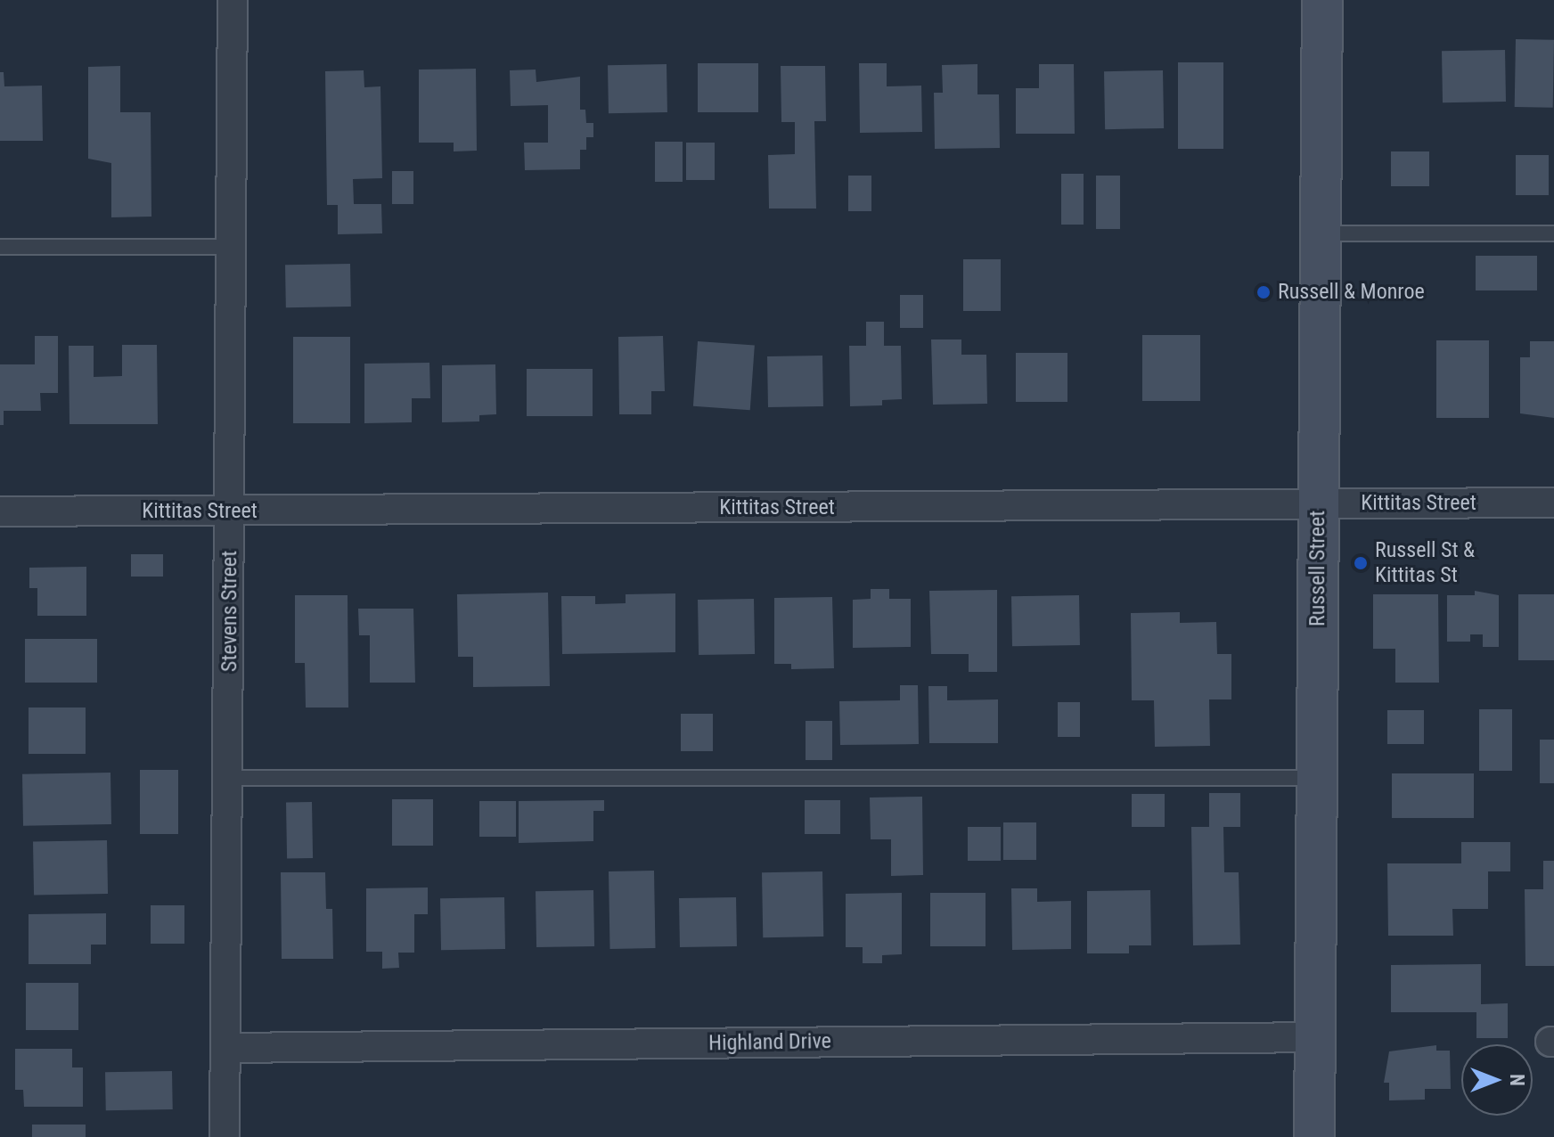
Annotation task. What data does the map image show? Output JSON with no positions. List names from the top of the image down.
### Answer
{
  "streets": {
    "main road": ["Russell Street"],
    "street": ["Kittitas Street", "Stevens Street", "Highland Drive"]
  },
  "crossings": [
    ["Kittitas Street", "Russell Street"],
    ["Kittitas Street", "Stevens Street"],
    ["Russell Street", "Highland Drive"],
    ["Stevens Street", "Highland Drive"]
  ],
  "places": ["Russell & Monroe", "Russell St & Kittitas St"],
  "north": "right"
}
